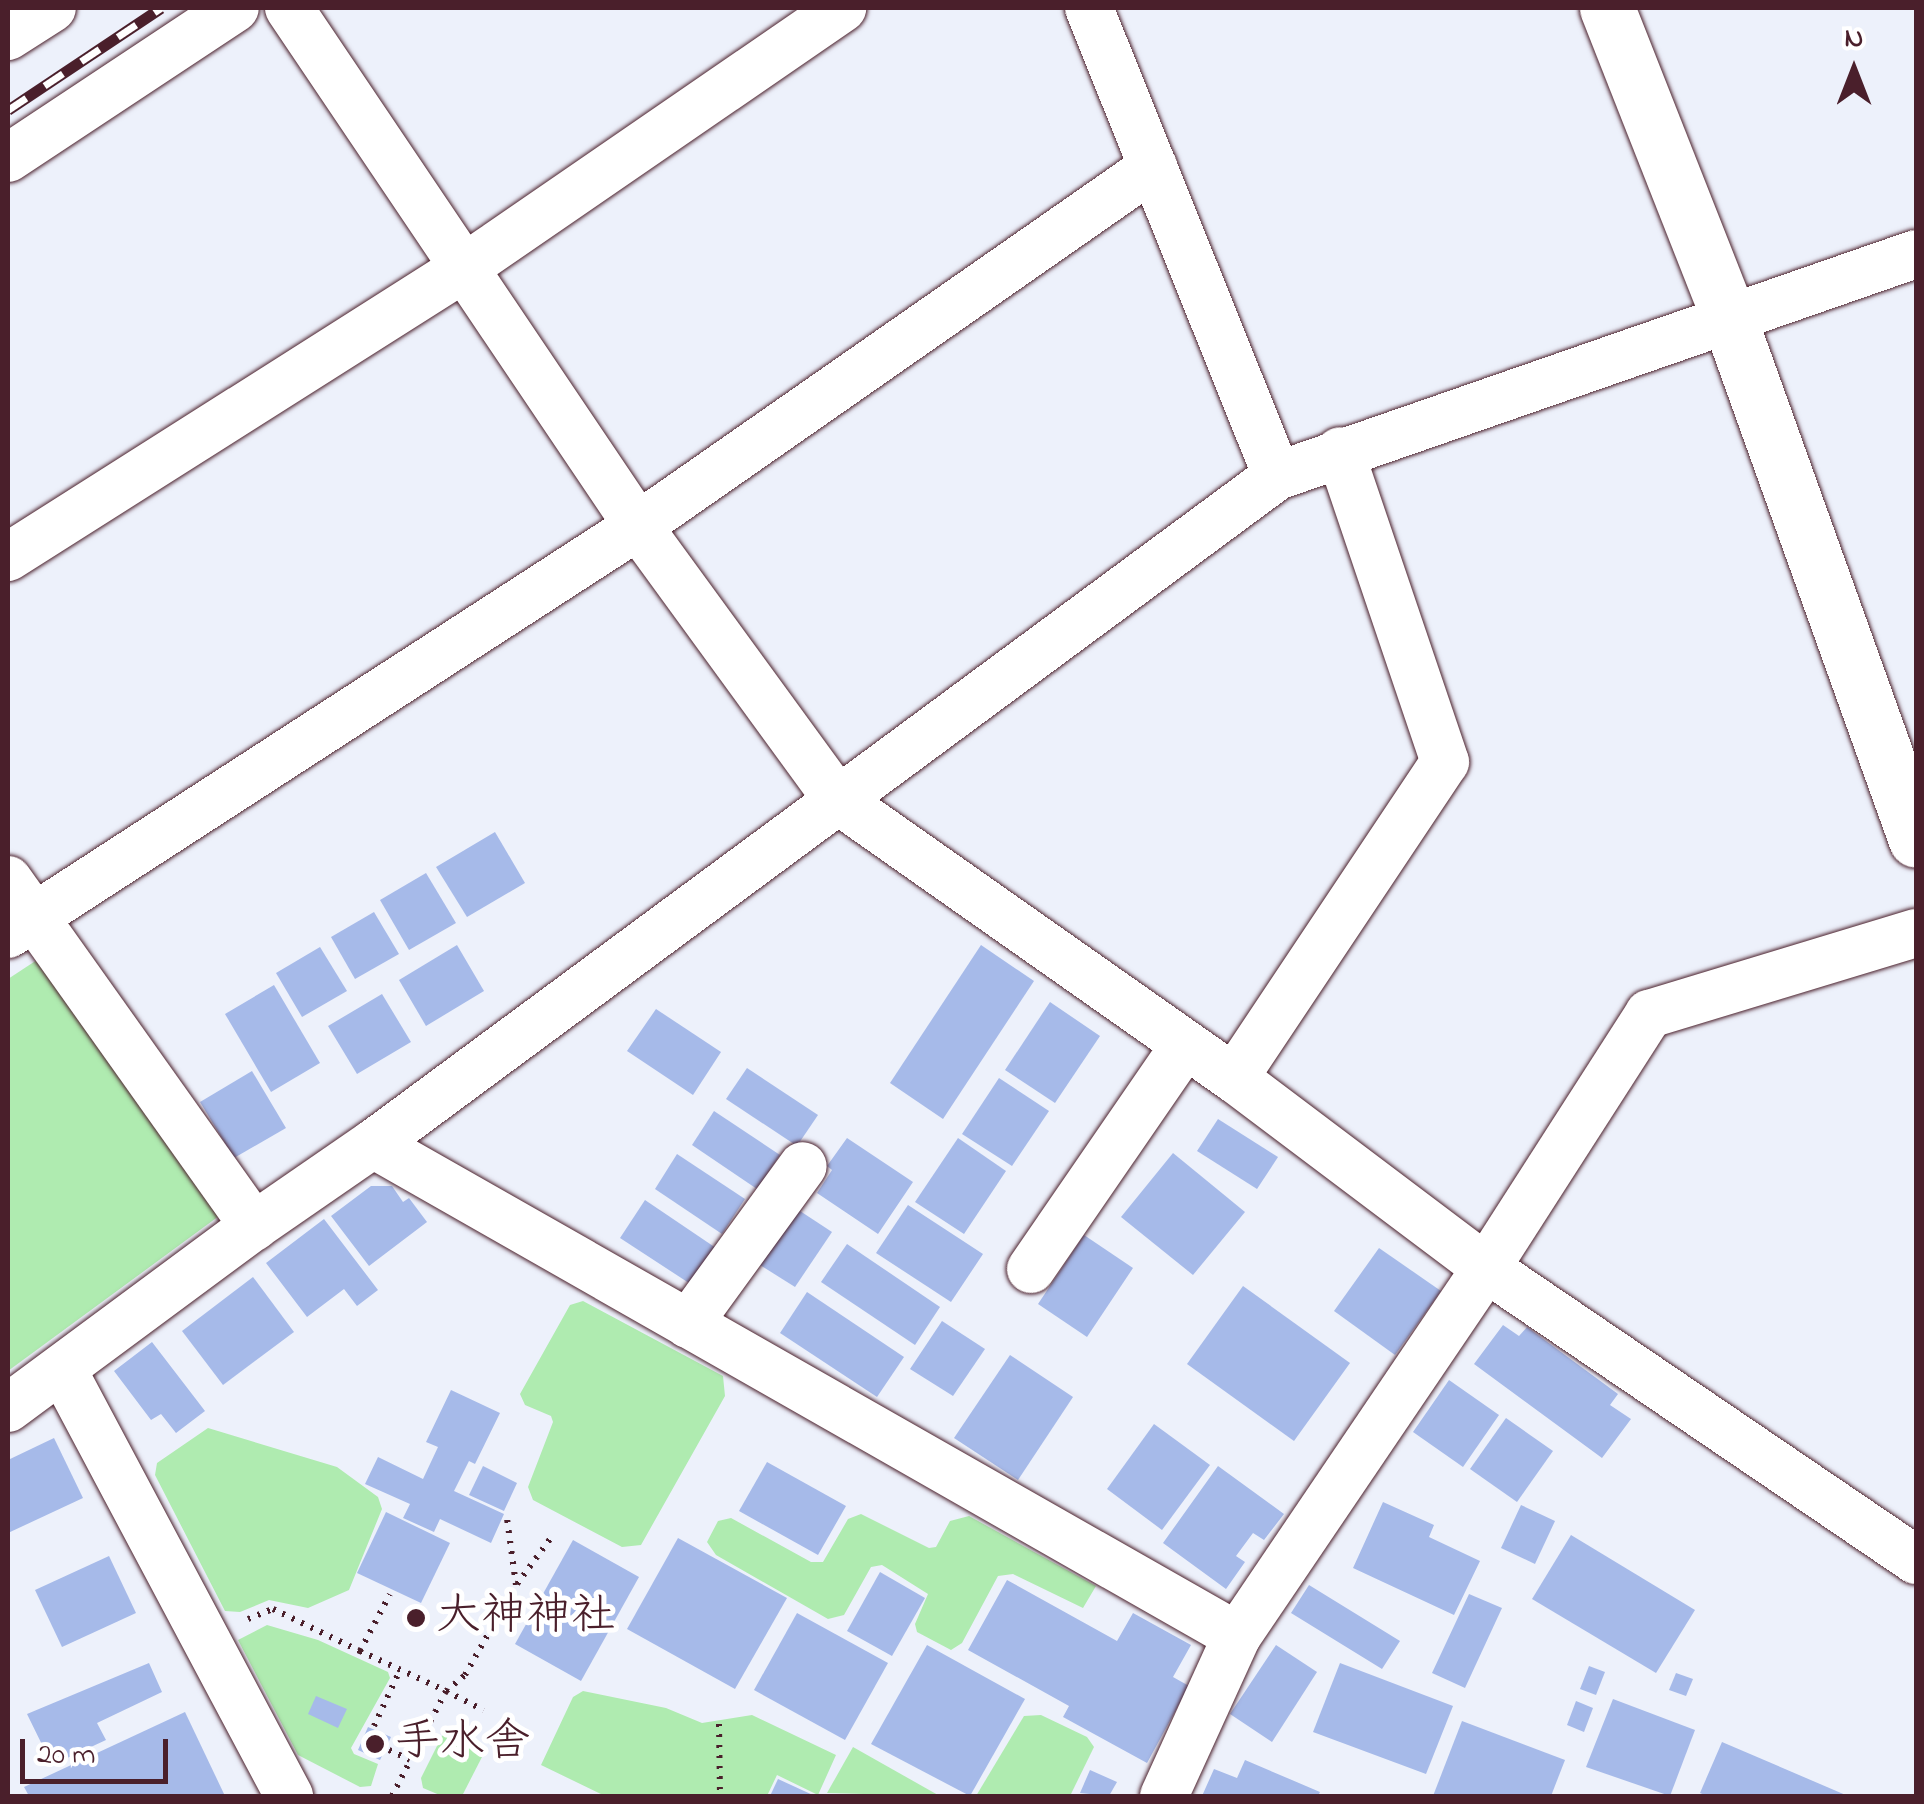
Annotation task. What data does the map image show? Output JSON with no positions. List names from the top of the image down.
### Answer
{
  "places": ["大神神社", "手水舎"],
  "scale_bar": "20 m",
  "north": "top"
}
